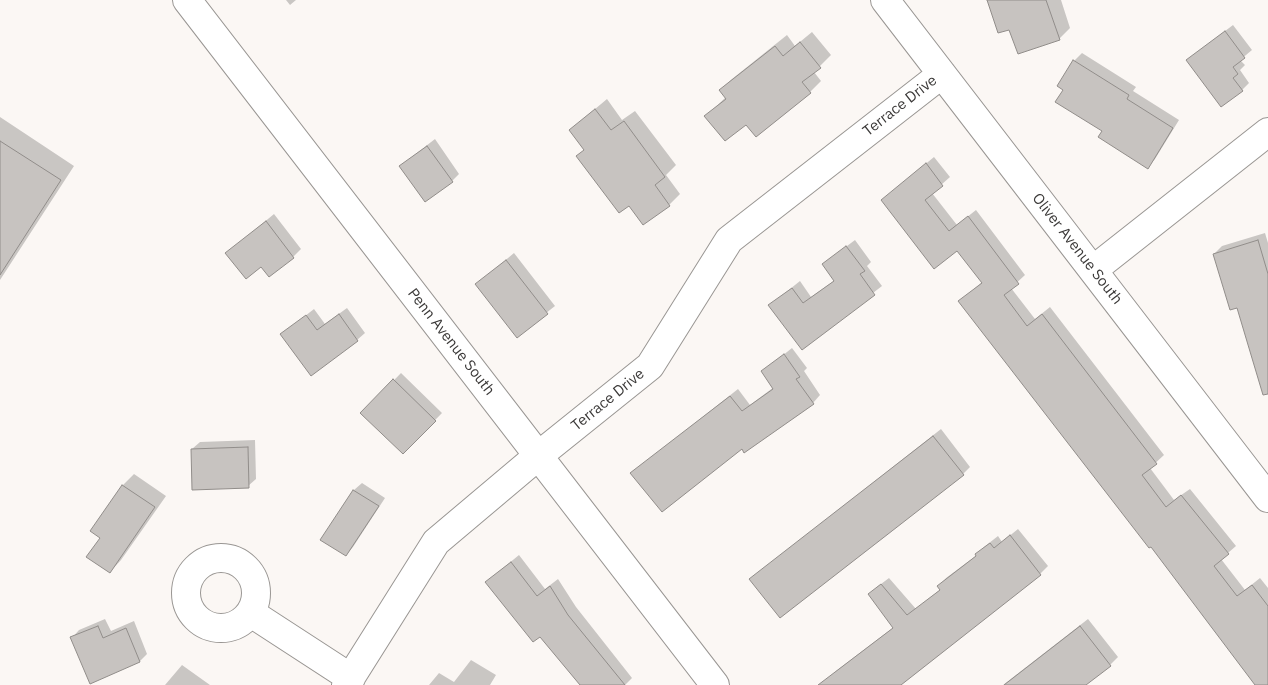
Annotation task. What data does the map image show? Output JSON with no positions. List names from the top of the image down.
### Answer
{
  "streets": {
    "street": ["Terrace Drive", "Oliver Avenue South", "Penn Avenue South"]
  },
  "crossings": [
    ["Terrace Drive", "Oliver Avenue South"],
    ["Terrace Drive", "Penn Avenue South"]
  ]
}
